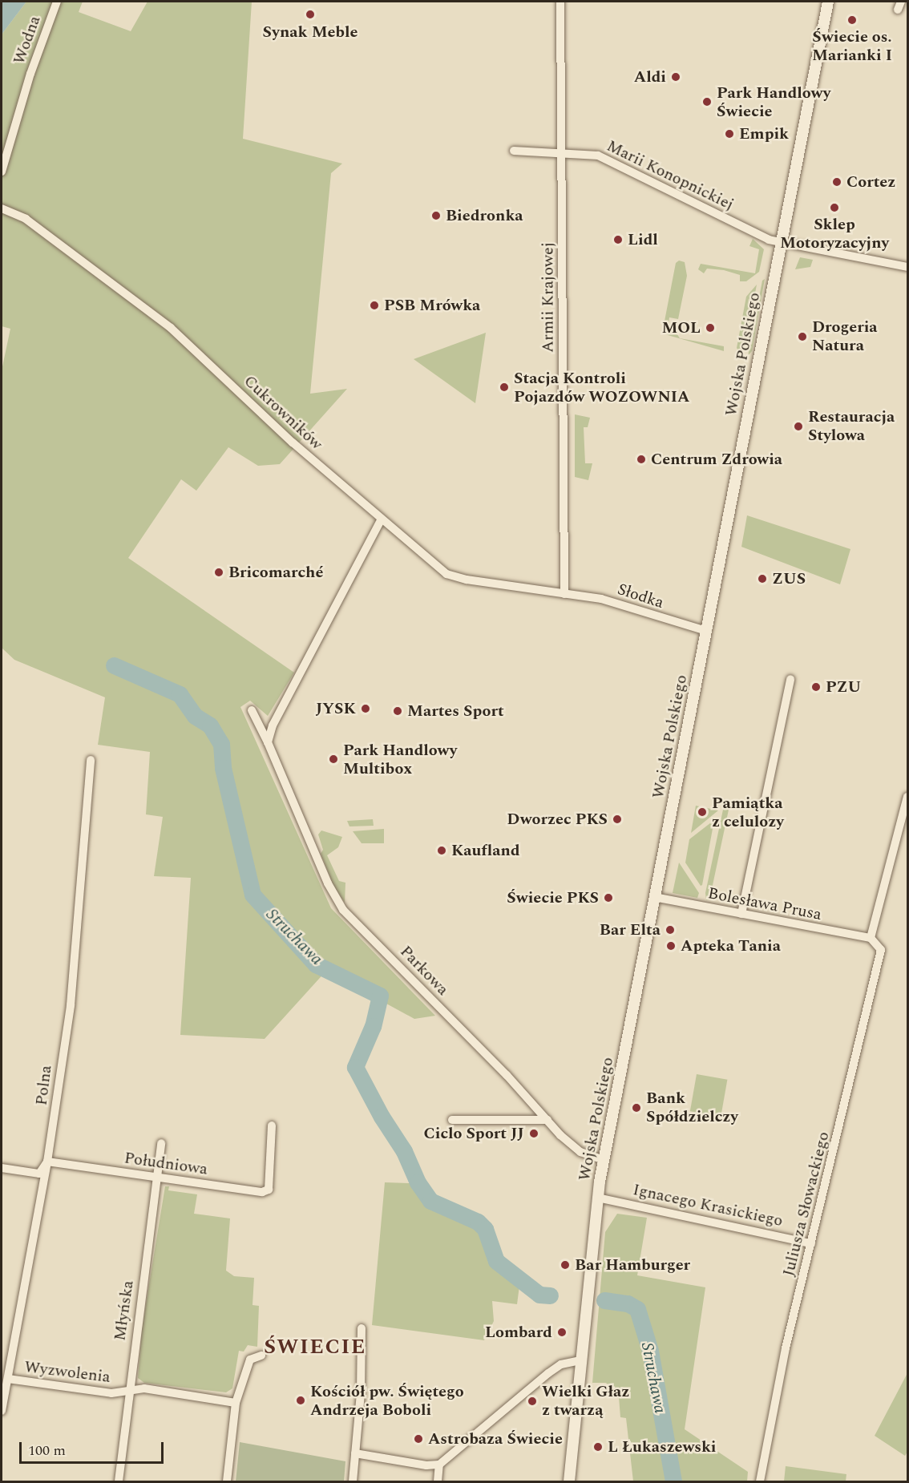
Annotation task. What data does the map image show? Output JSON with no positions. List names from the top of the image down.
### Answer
{
  "streets": {
    "street": [
      "Wodna",
      "Marii Konopnickiej",
      "Armii Krajowej",
      "Wojska Polskiego",
      "Cukrowników",
      "Słodka",
      "Bolesława Prusa",
      "Parkowa",
      "Polna",
      "Południowa",
      "Juliusza Słowackiego",
      "Ignacego Krasickiego",
      "Młyńska",
      "Wyzwolenia"
    ]
  },
  "crossings": [
    ["Marii Konopnickiej", "Armii Krajowej"],
    ["Marii Konopnickiej", "Wojska Polskiego"],
    ["Armii Krajowej", "Cukrowników"],
    ["Armii Krajowej", "Słodka"],
    ["Wojska Polskiego", "Słodka"],
    ["Wojska Polskiego", "Bolesława Prusa"],
    ["Wojska Polskiego", "Parkowa"],
    ["Wojska Polskiego", "Ignacego Krasickiego"],
    ["Cukrowników", "Słodka"],
    ["Bolesława Prusa", "Juliusza Słowackiego"],
    ["Polna", "Południowa"],
    ["Polna", "Wyzwolenia"],
    ["Południowa", "Młyńska"],
    ["Juliusza Słowackiego", "Ignacego Krasickiego"],
    ["Młyńska", "Wyzwolenia"]
  ],
  "districts": ["ŚWIECIE"],
  "water": ["Struchawa"],
  "places": [
    "Synak Meble",
    "Świecie os. Marianki I",
    "Aldi",
    "Park Handlowy Świecie",
    "Empik",
    "Cortez",
    "Sklep Motoryzacyjny",
    "Biedronka",
    "Lidl",
    "PSB Mrówka",
    "MOL",
    "Drogeria Natura",
    "Stacja Kontroli Pojazdów WOZOWNIA",
    "Restauracja Stylowa",
    "Centrum Zdrowia",
    "Bricomarché",
    "ZUS",
    "PZU",
    "JYSK",
    "Martes Sport",
    "Park Handlowy Multibox",
    "Pamiątka z celulozy",
    "Dworzec PKS",
    "Kaufland",
    "Świecie PKS",
    "Bar Elta",
    "Apteka Tania",
    "Bank Spółdzielczy",
    "Ciclo Sport JJ",
    "Bar Hamburger",
    "Lombard",
    "Kościół pw. Świętego Andrzeja Boboli",
    "Wielki Głaz z twarzą",
    "Astrobaza Świecie",
    "L Łukaszewski"
  ],
  "scale_bar": "100 m"
}
